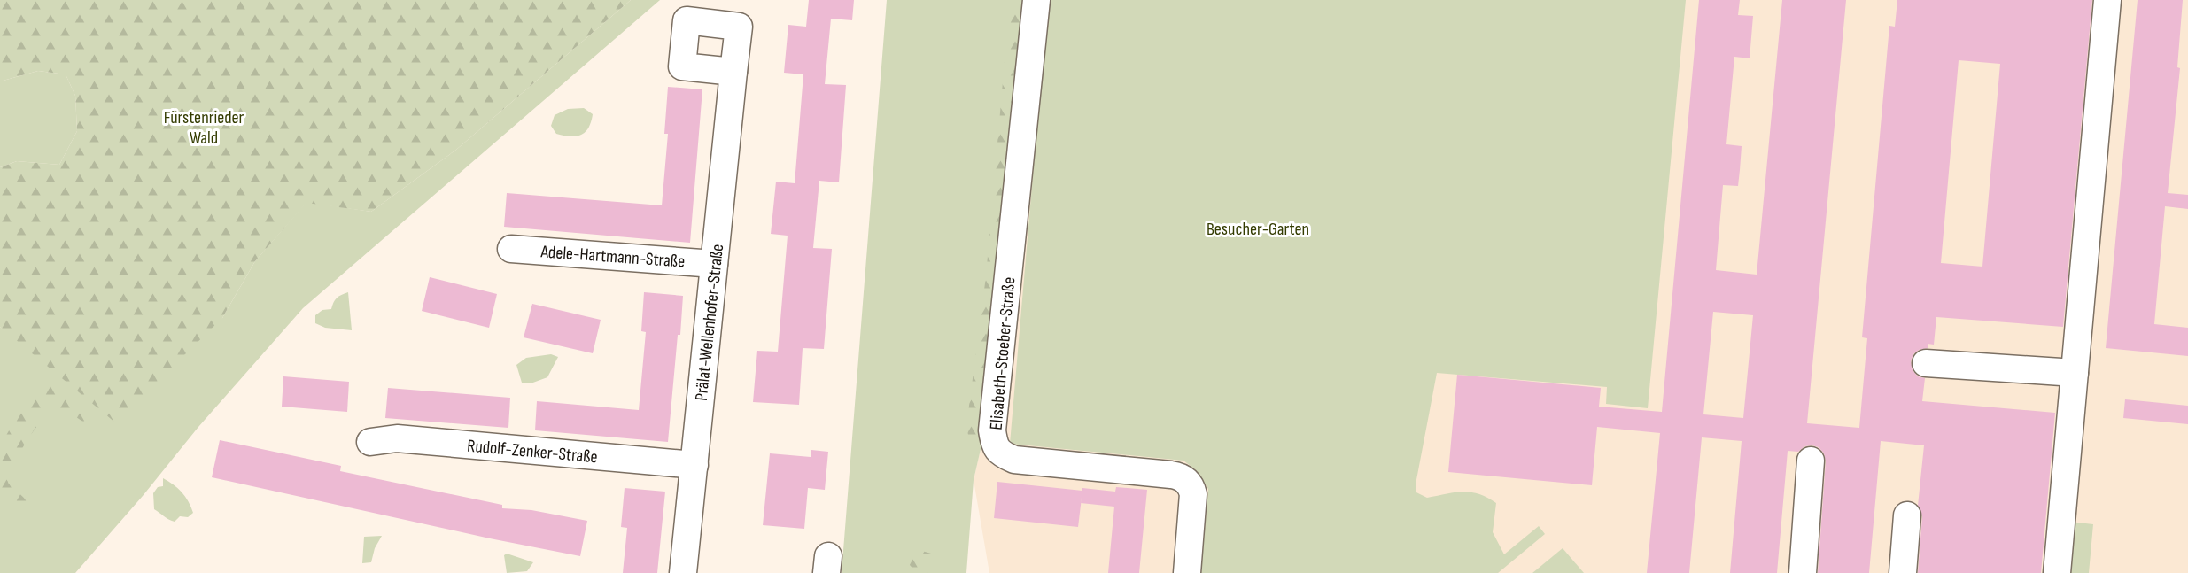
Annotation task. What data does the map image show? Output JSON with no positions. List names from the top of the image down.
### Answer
{
  "streets": {
    "street": [
      "Adele-Hartmann-Straße",
      "Prälat-Wellenhofer-Straße",
      "Elisabeth-Stoeber-Straße",
      "Rudolf-Zenker-Straße"
    ]
  },
  "crossings": [
    ["Adele-Hartmann-Straße", "Prälat-Wellenhofer-Straße"],
    ["Prälat-Wellenhofer-Straße", "Rudolf-Zenker-Straße"]
  ],
  "parks": ["Fürstenrieder Wald", "Besucher-Garten"]
}
